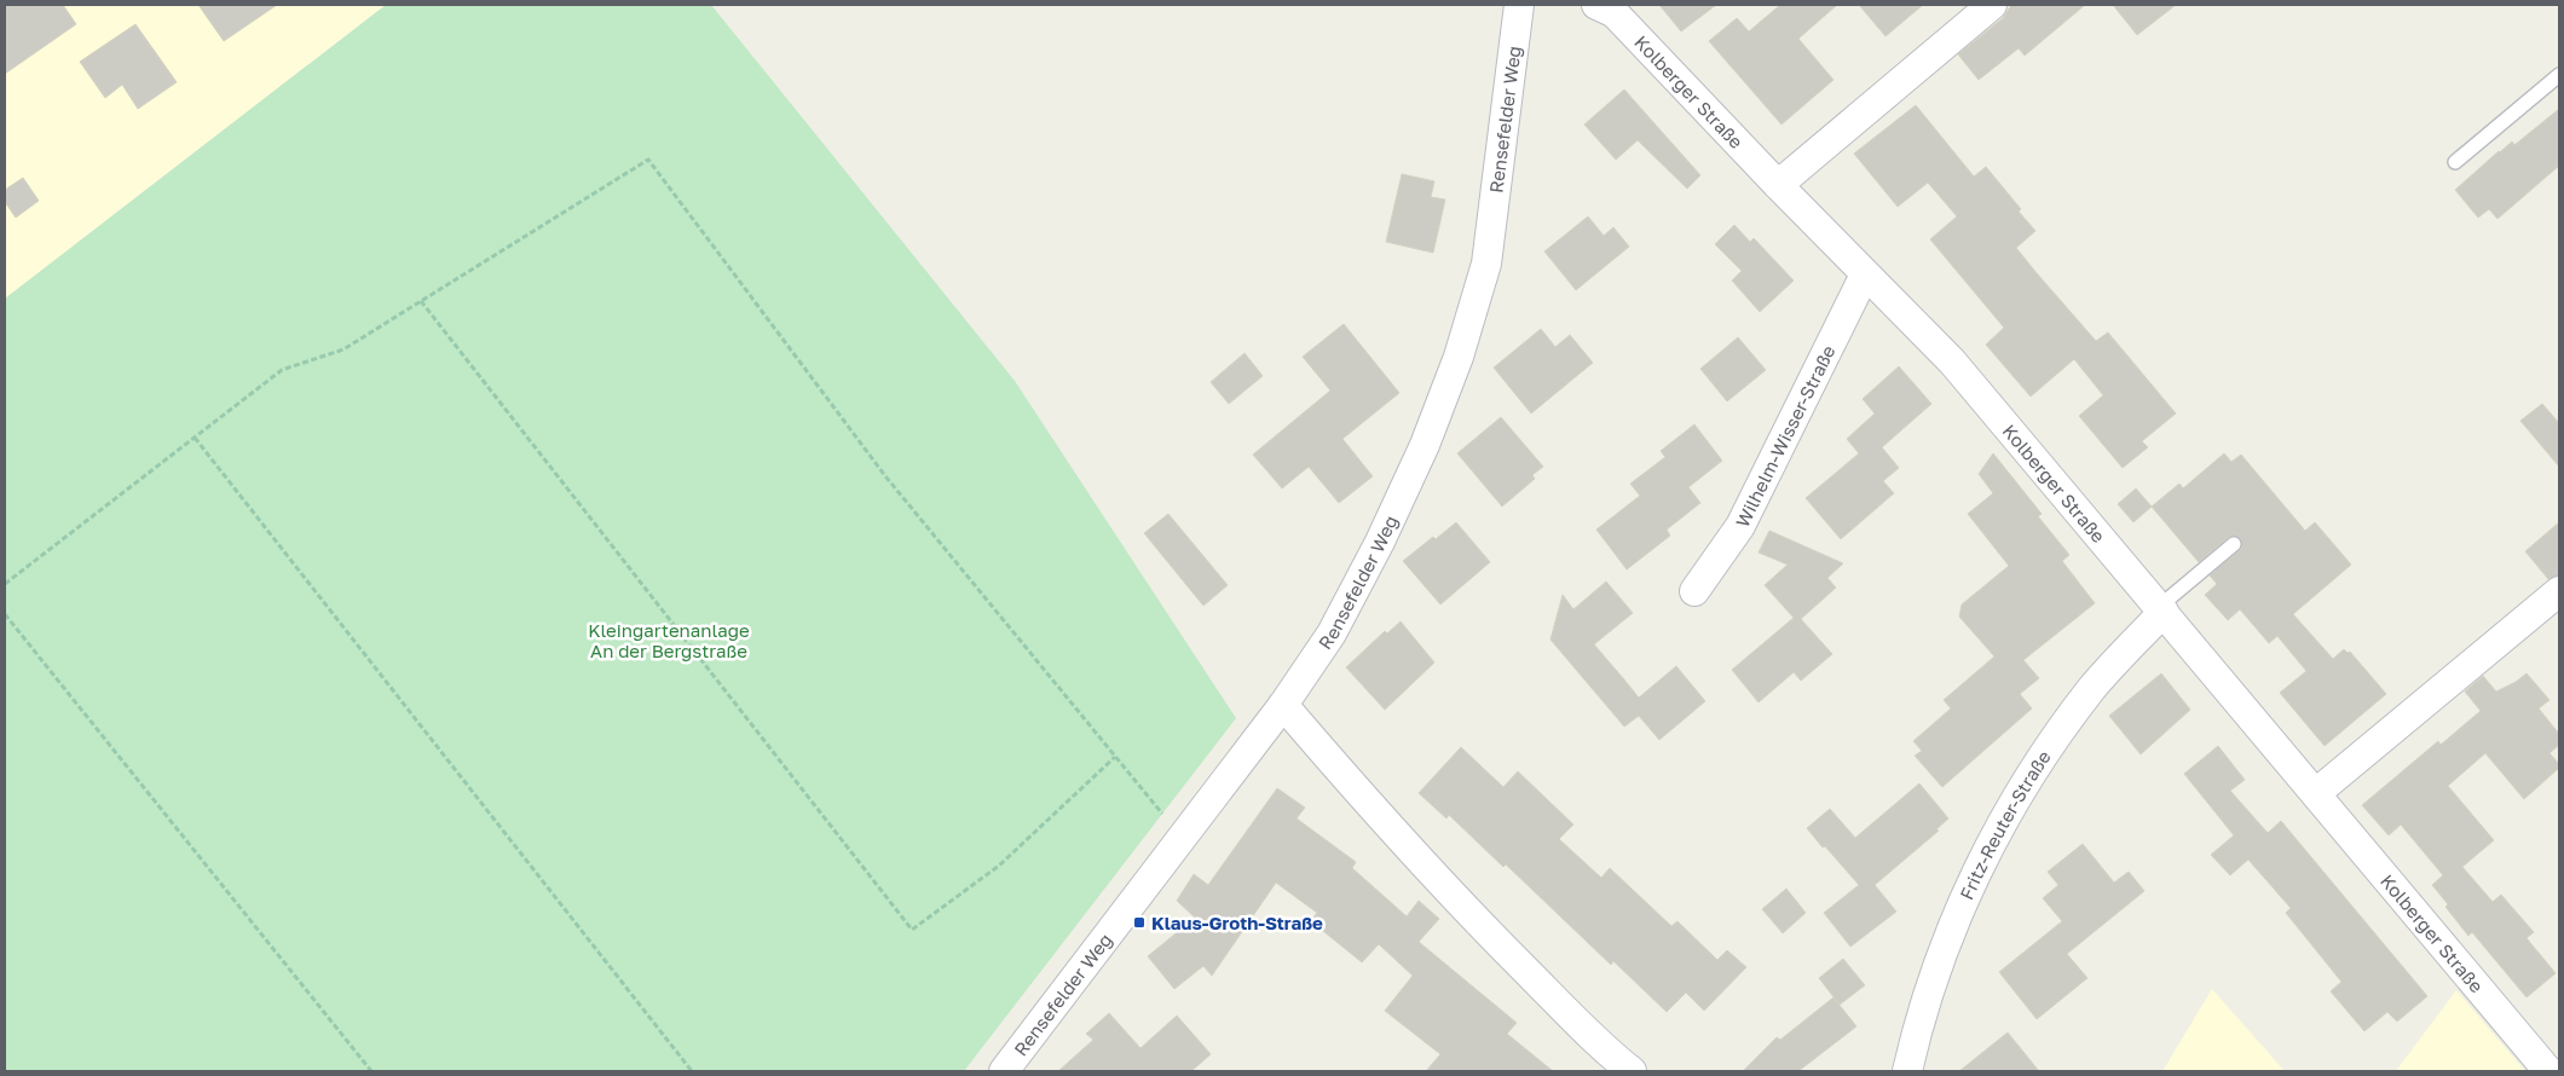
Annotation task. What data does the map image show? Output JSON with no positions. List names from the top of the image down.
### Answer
{
  "streets": {
    "street": [
      "Kolberger Straße",
      "Rensefelder Weg",
      "Wilhelm-Wisser-Straße",
      "Fritz-Reuter-Straße"
    ]
  },
  "crossings": [
    ["Kolberger Straße", "Wilhelm-Wisser-Straße"],
    ["Kolberger Straße", "Fritz-Reuter-Straße"]
  ],
  "parks": ["Kleingartenanlage An der Bergstraße"],
  "places": {
    "transit": ["Klaus-Groth-Straße"]
  }
}
